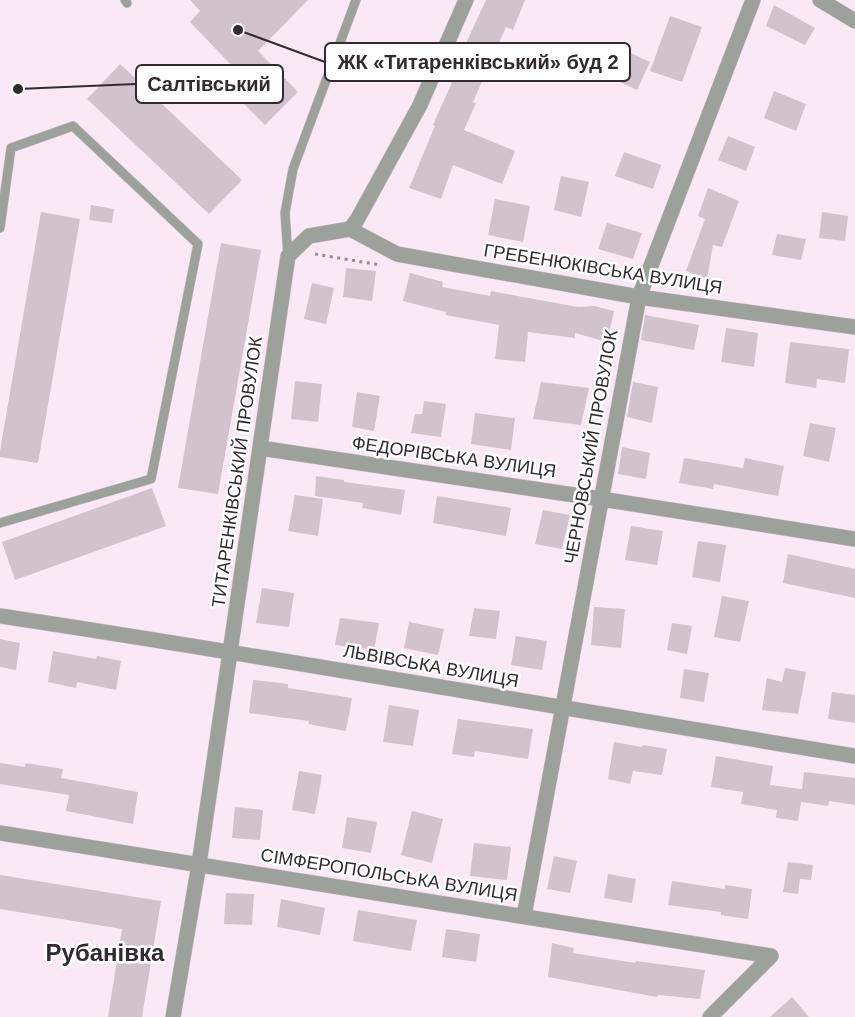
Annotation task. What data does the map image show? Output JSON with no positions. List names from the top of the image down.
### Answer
{
  "streets": {
    "street": [
      "ГРЕБЕНЮКІВСЬКА ВУЛИЦЯ",
      "ЧЕРНОВСЬКИЙ ПРОВУЛОК",
      "ФЕДОРІВСЬКА ВУЛИЦЯ",
      "ТИТАРЕНКІВСЬКИЙ ПРОВУЛОК",
      "ЛЬВІВСЬКА ВУЛИЦЯ",
      "СІМФЕРОПОЛЬСЬКА ВУЛИЦЯ"
    ]
  },
  "crossings": [
    ["ГРЕБЕНЮКІВСЬКА ВУЛИЦЯ", "ЧЕРНОВСЬКИЙ ПРОВУЛОК"],
    ["ЧЕРНОВСЬКИЙ ПРОВУЛОК", "ФЕДОРІВСЬКА ВУЛИЦЯ"],
    ["ЧЕРНОВСЬКИЙ ПРОВУЛОК", "ЛЬВІВСЬКА ВУЛИЦЯ"],
    ["ЧЕРНОВСЬКИЙ ПРОВУЛОК", "СІМФЕРОПОЛЬСЬКА ВУЛИЦЯ"],
    ["ФЕДОРІВСЬКА ВУЛИЦЯ", "ТИТАРЕНКІВСЬКИЙ ПРОВУЛОК"],
    ["ТИТАРЕНКІВСЬКИЙ ПРОВУЛОК", "ЛЬВІВСЬКА ВУЛИЦЯ"],
    ["ТИТАРЕНКІВСЬКИЙ ПРОВУЛОК", "СІМФЕРОПОЛЬСЬКА ВУЛИЦЯ"]
  ],
  "districts": ["Рубанівка"],
  "places": ["ЖК «Титаренківський» буд 2", "Салтівський"]
}
